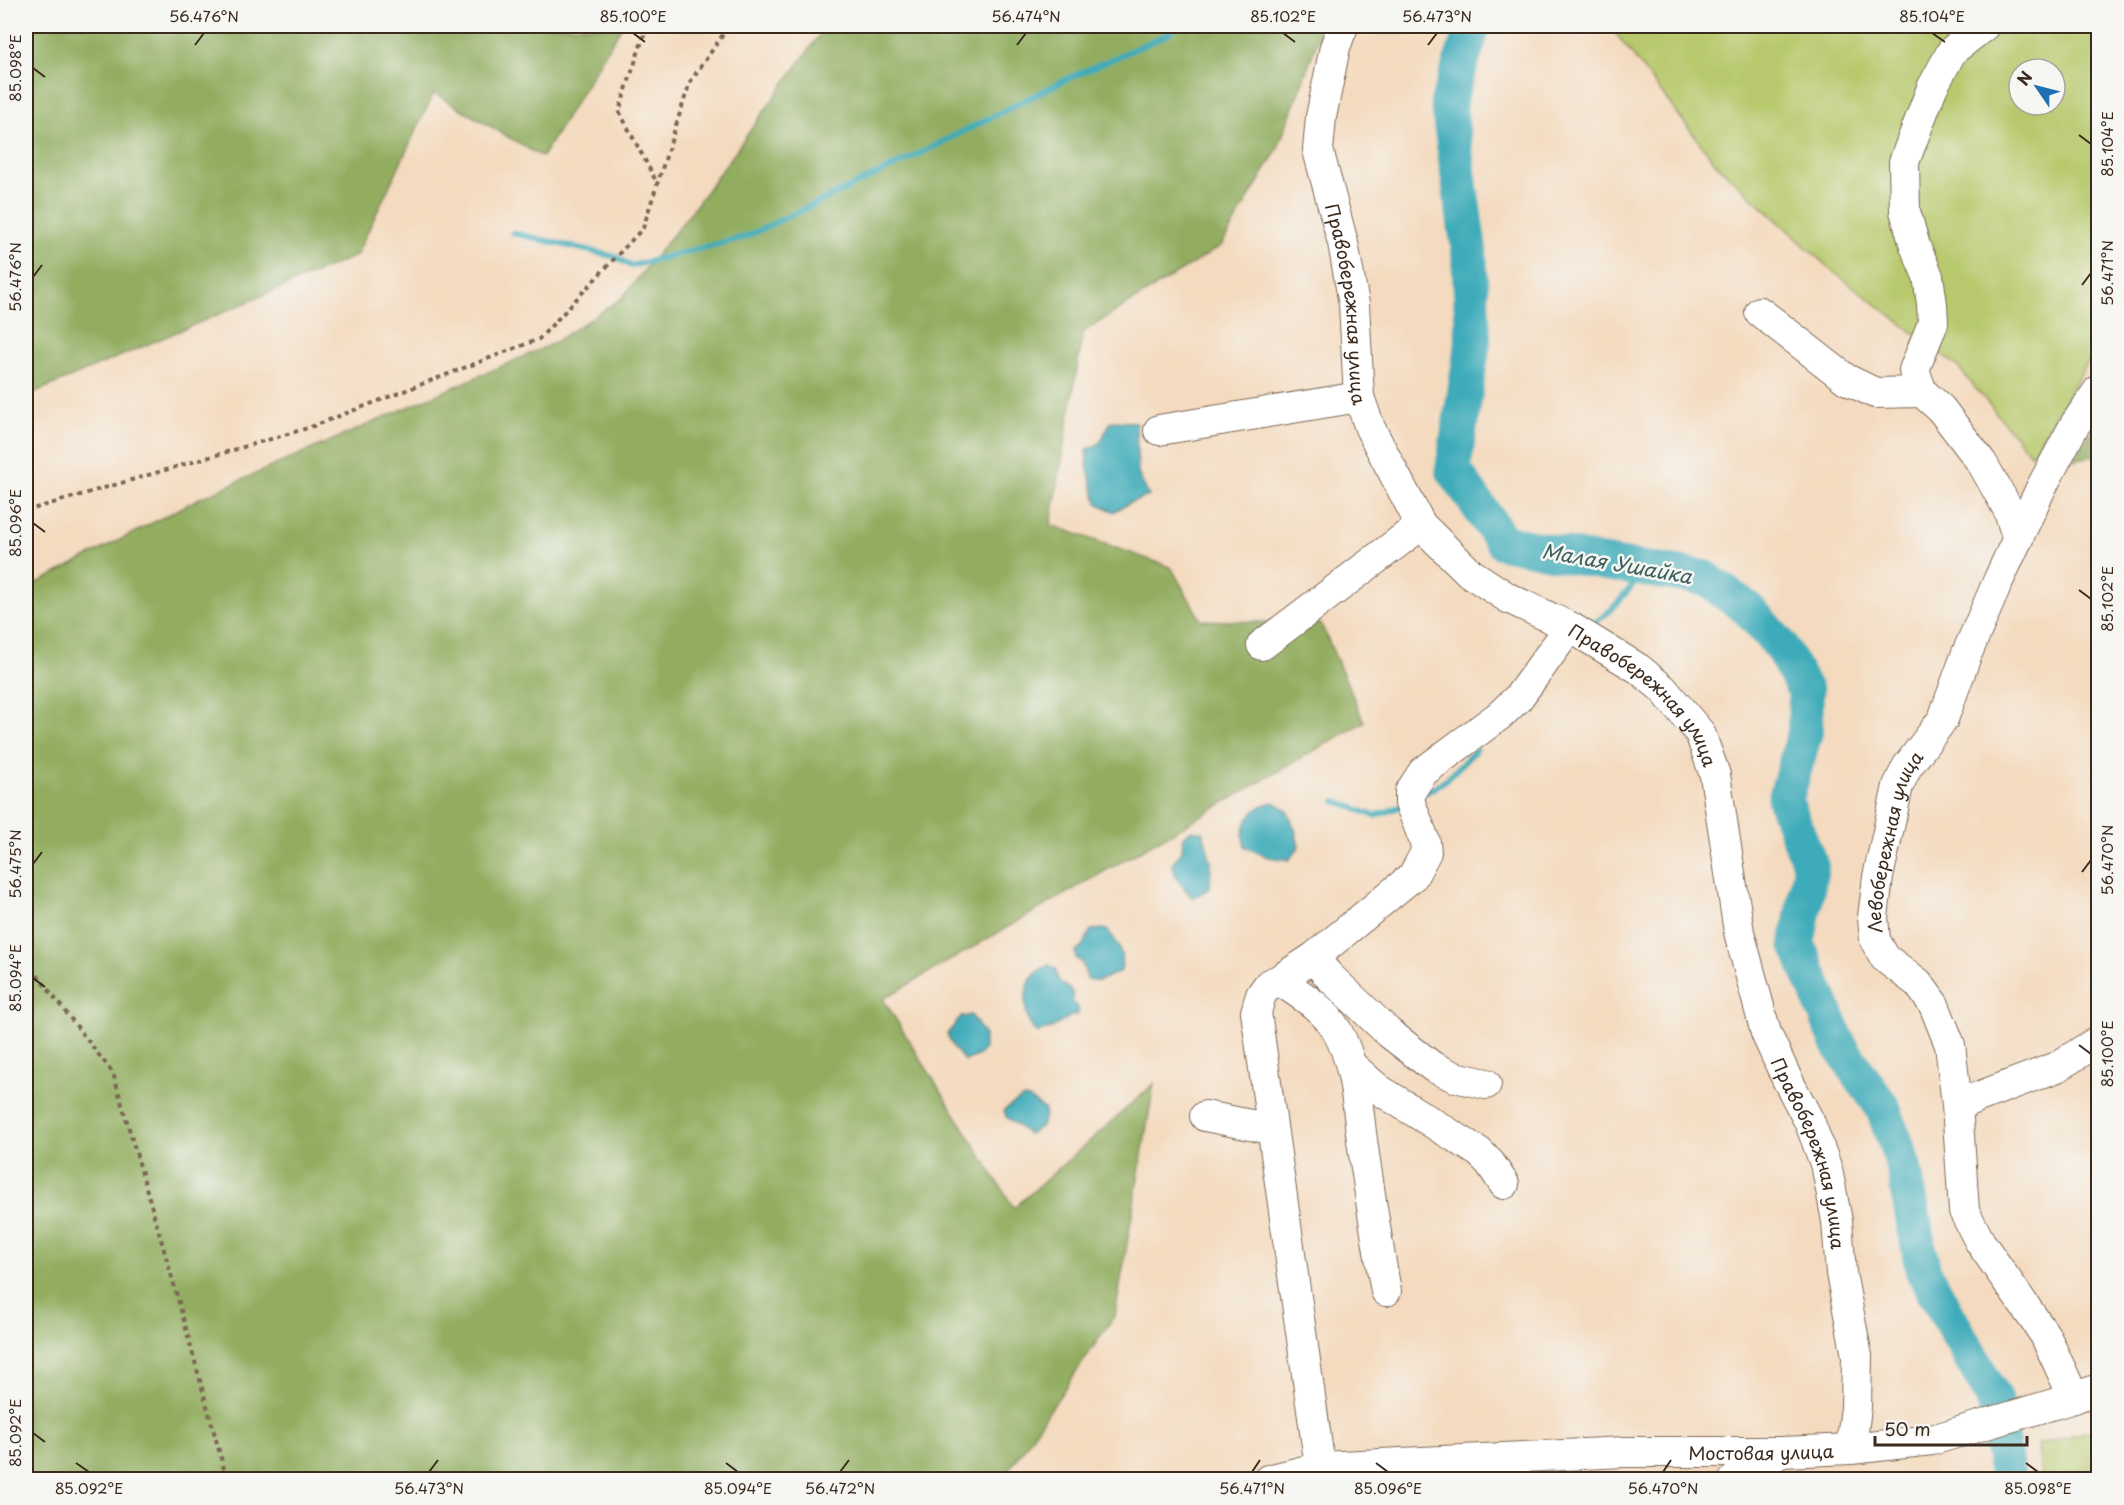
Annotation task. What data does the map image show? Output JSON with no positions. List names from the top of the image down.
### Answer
{
  "streets": {
    "street": ["Правобережная улица", "Левобережная улица", "Мостовая улица"]
  },
  "crossings": [
    ["Правобережная улица", "Мостовая улица"],
    ["Левобережная улица", "Мостовая улица"]
  ],
  "water": ["Малая Ушайка"],
  "scale_bar": "50 m",
  "north": "top left",
  "coordinates": [
    "56.476°N",
    "85.100°E",
    "56.474°N",
    "85.102°E",
    "56.473°N",
    "85.104°E",
    "85.098°E",
    "56.471°N",
    "85.096°E",
    "56.470°N",
    "56.475°N",
    "85.094°E",
    "85.092°E",
    "56.472°N"
  ]
}
